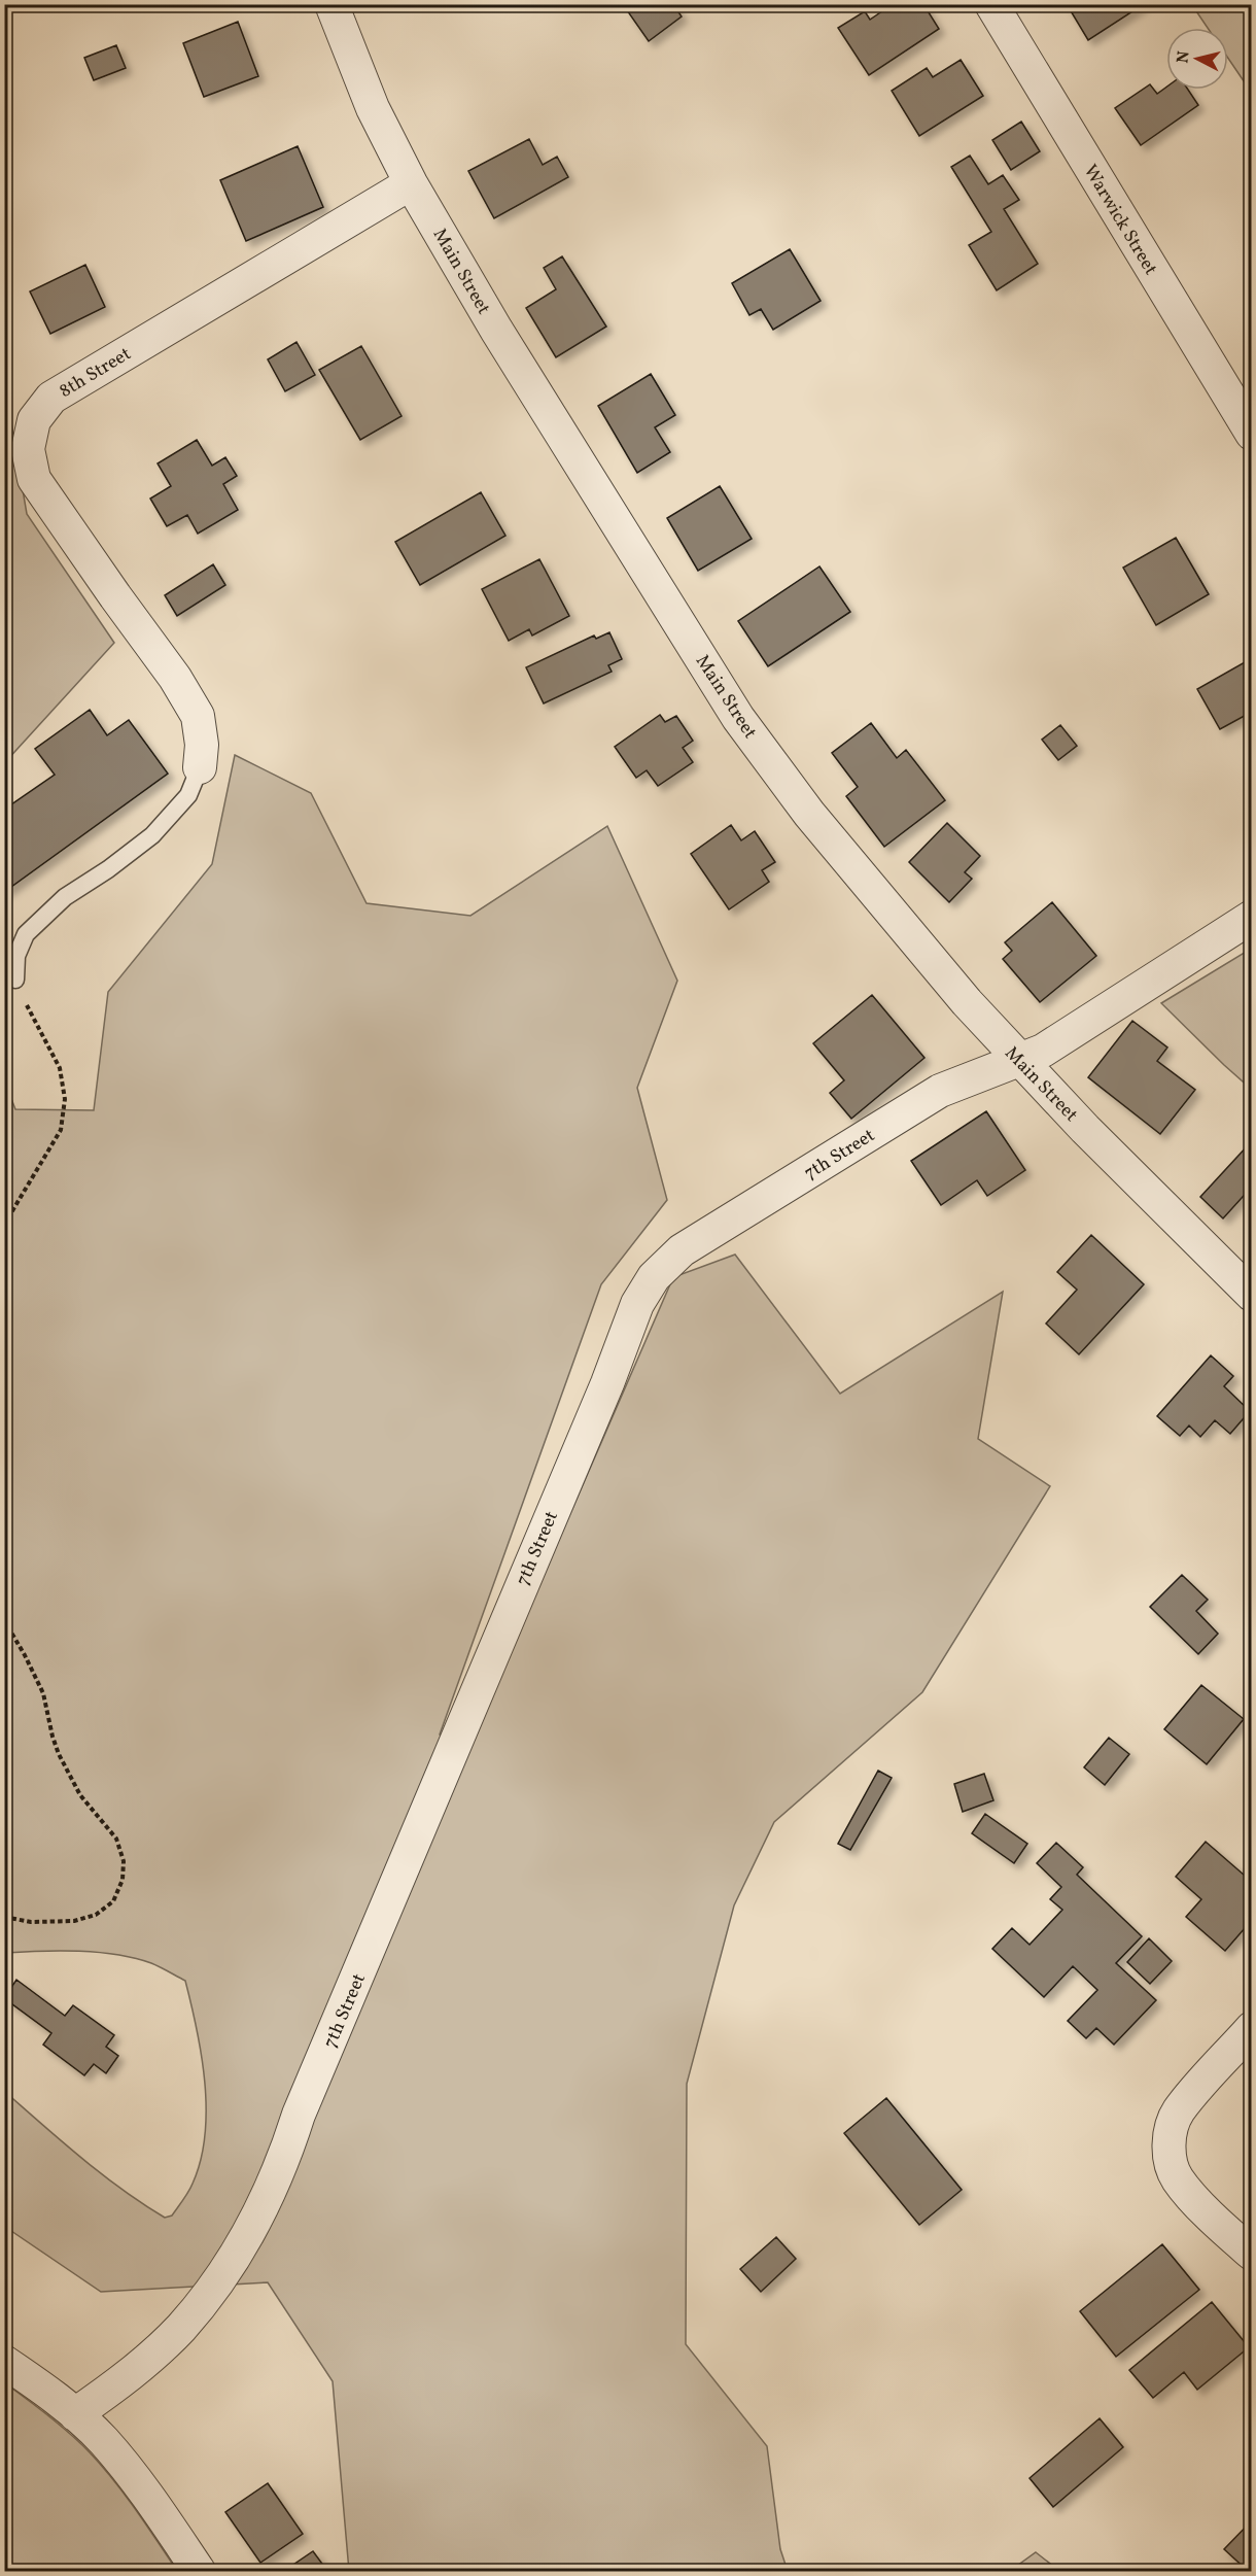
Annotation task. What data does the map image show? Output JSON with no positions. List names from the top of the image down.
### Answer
{
  "streets": {
    "street": [
      "Warwick Street",
      "Main Street",
      "8th Street",
      "7th Street"
    ]
  },
  "crossings": [
    ["Main Street", "8th Street"],
    ["Main Street", "7th Street"]
  ],
  "north": "left"
}
